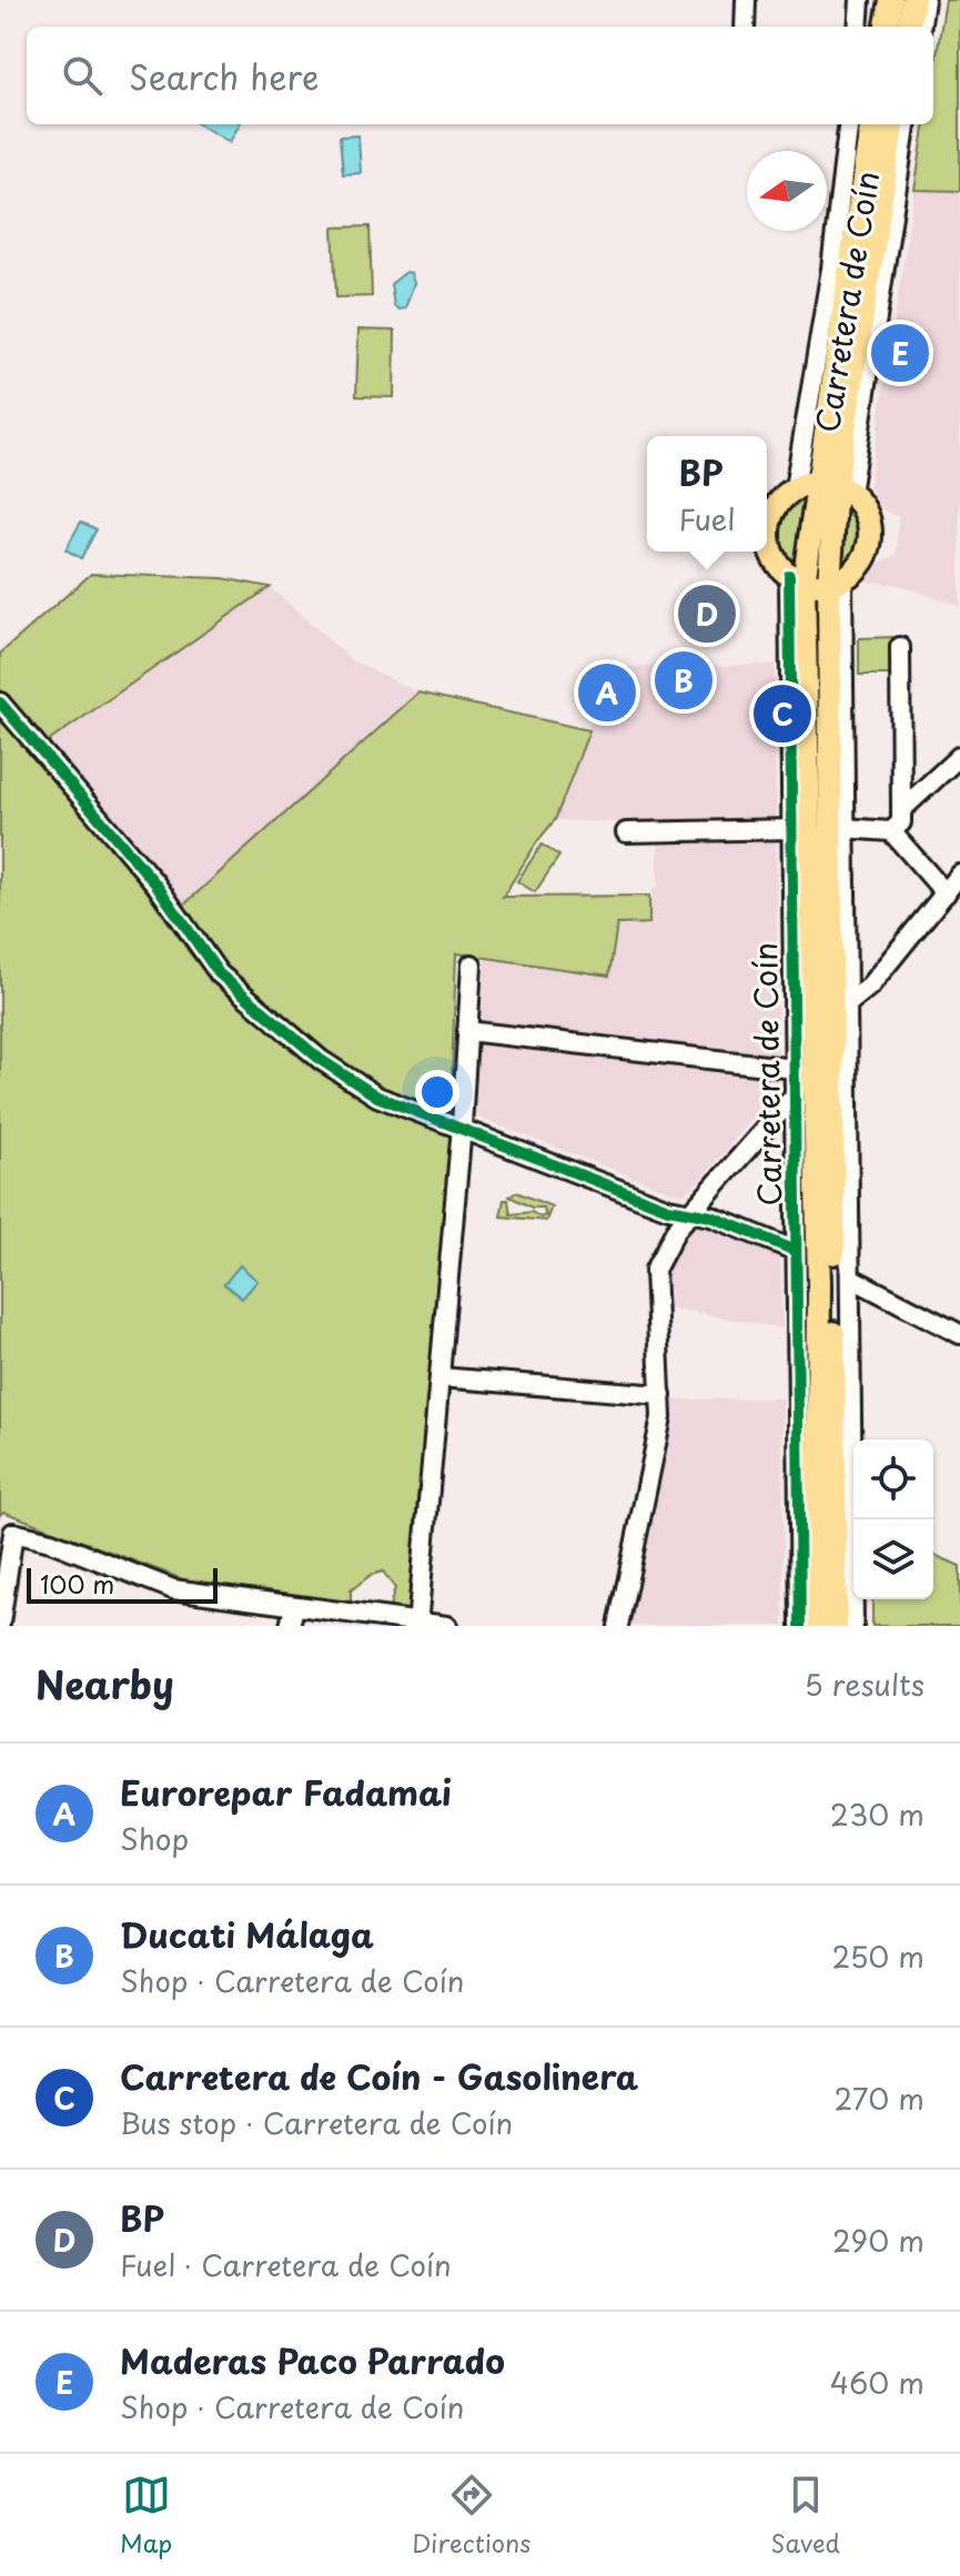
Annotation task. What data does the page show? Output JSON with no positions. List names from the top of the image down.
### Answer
{
  "streets": {
    "main road": ["Carretera de Coín"]
  },
  "scale_bar": "100 m",
  "north": "left",
  "page": {
    "search": "Search here",
    "pins": [
      "E",
      "D",
      "B",
      "A",
      "C"
    ],
    "popup": ["BP", "Fuel"],
    "scale": "100 m",
    "heading": ["Nearby", "5 results"],
    "list": [
      {
        "mark": "A",
        "name": "Eurorepar Fadamai",
        "note": "Shop",
        "value": "230 m"
      },
      {
        "mark": "B",
        "name": "Ducati Málaga",
        "note": "Shop · Carretera de Coín",
        "value": "250 m"
      },
      {
        "mark": "C",
        "name": "Carretera de Coín - Gasolinera",
        "note": "Bus stop · Carretera de Coín",
        "value": "270 m"
      },
      {
        "mark": "D",
        "name": "BP",
        "note": "Fuel · Carretera de Coín",
        "value": "290 m"
      },
      {
        "mark": "E",
        "name": "Maderas Paco Parrado",
        "note": "Shop · Carretera de Coín",
        "value": "460 m"
      }
    ],
    "nav": ["Map", "Directions", "Saved"]
  }
}
